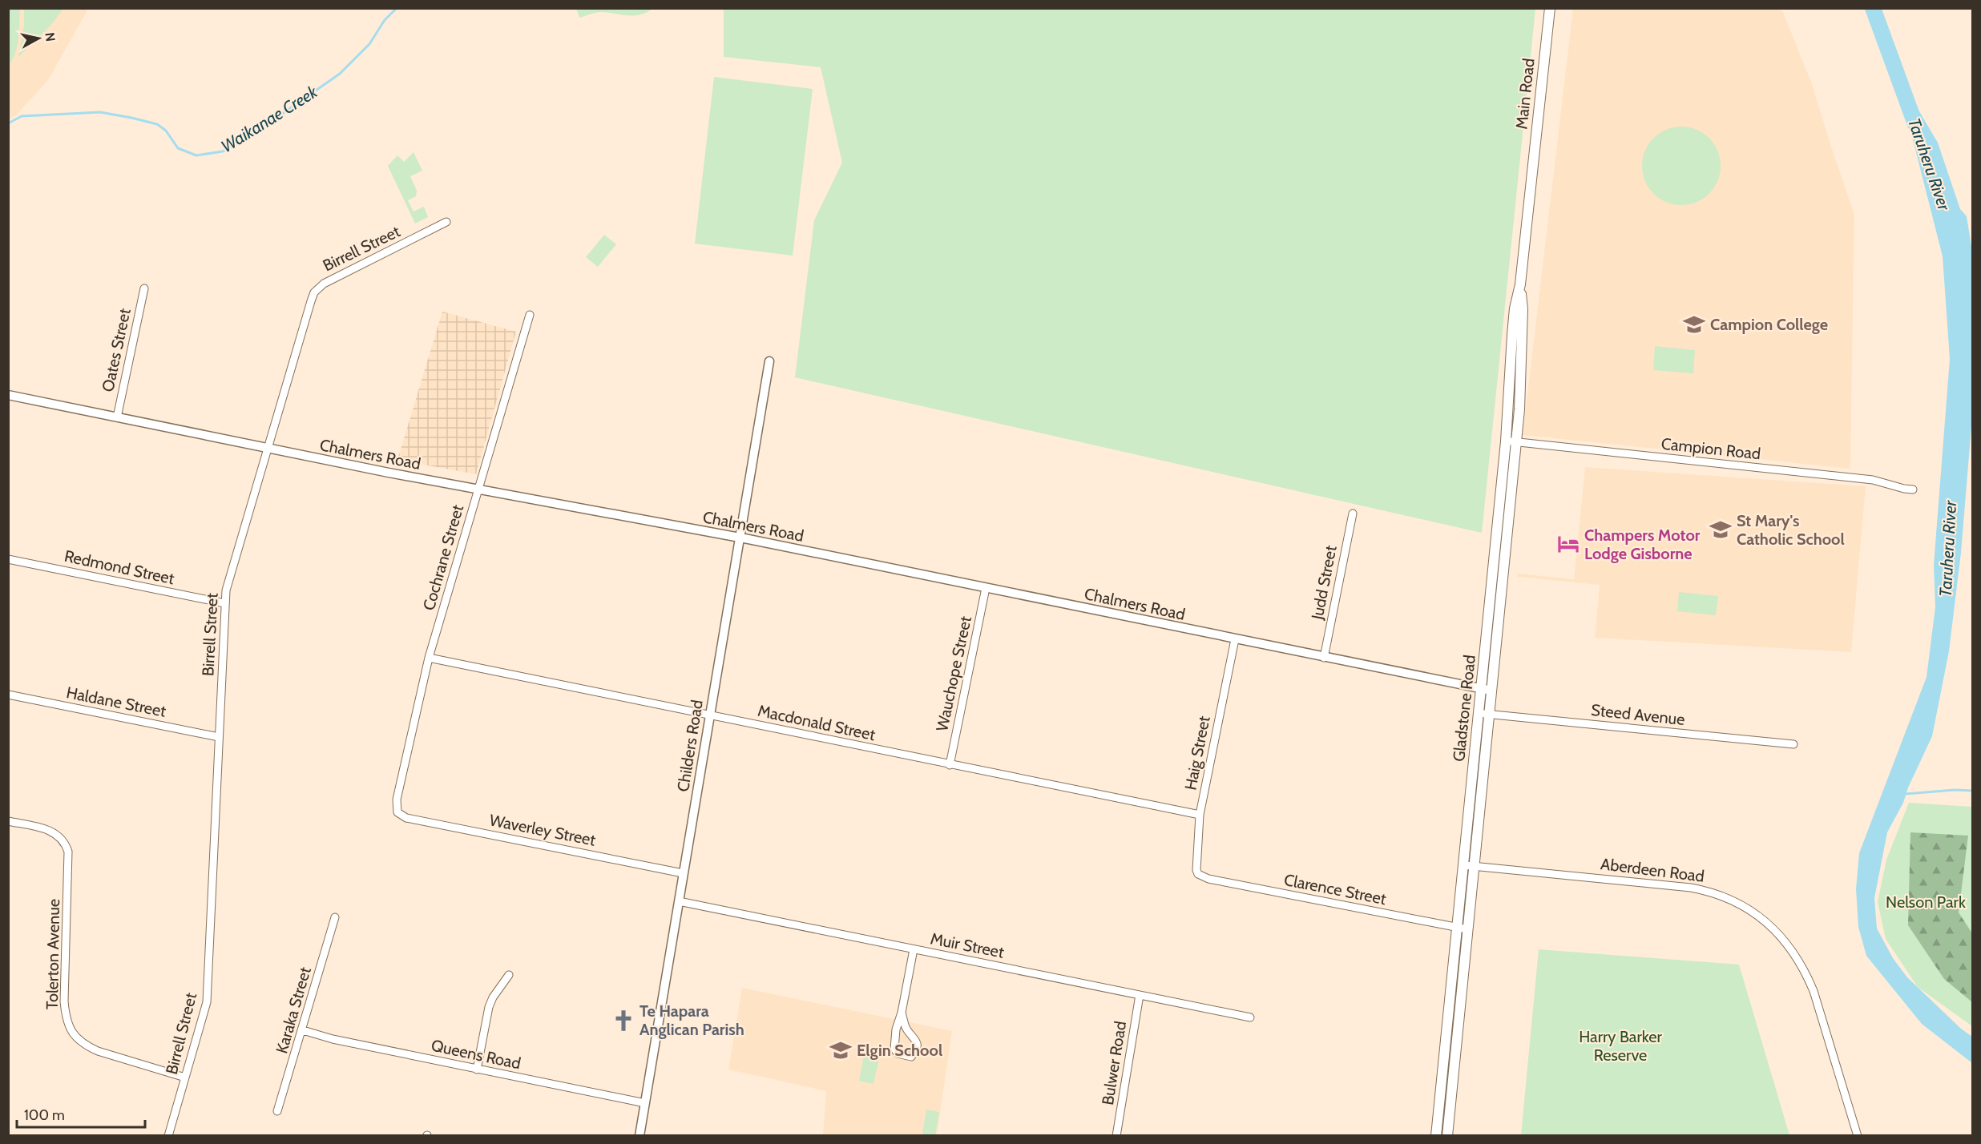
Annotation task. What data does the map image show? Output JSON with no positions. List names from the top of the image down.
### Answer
{
  "streets": {
    "main road": ["Main Road", "Gladstone Road"],
    "street": [
      "Birrell Street",
      "Oates Street",
      "Campion Road",
      "Chalmers Road",
      "Cochrane Street",
      "Redmond Street",
      "Judd Street",
      "Wauchope Street",
      "Haldane Street",
      "Steed Avenue",
      "Macdonald Street",
      "Childers Road",
      "Haig Street",
      "Waverley Street",
      "Aberdeen Road",
      "Clarence Street",
      "Muir Street",
      "Tolerton Avenue",
      "Karaka Street",
      "Queens Road",
      "Bulwer Road"
    ]
  },
  "crossings": [
    ["Main Road", "Gladstone Road"],
    ["Birrell Street", "Chalmers Road"],
    ["Birrell Street", "Redmond Street"],
    ["Birrell Street", "Haldane Street"],
    ["Birrell Street", "Tolerton Avenue"],
    ["Oates Street", "Chalmers Road"],
    ["Campion Road", "Gladstone Road"],
    ["Chalmers Road", "Cochrane Street"],
    ["Chalmers Road", "Judd Street"],
    ["Chalmers Road", "Wauchope Street"],
    ["Chalmers Road", "Gladstone Road"],
    ["Chalmers Road", "Childers Road"],
    ["Chalmers Road", "Haig Street"],
    ["Cochrane Street", "Macdonald Street"],
    ["Cochrane Street", "Waverley Street"],
    ["Wauchope Street", "Macdonald Street"],
    ["Gladstone Road", "Steed Avenue"],
    ["Gladstone Road", "Aberdeen Road"],
    ["Gladstone Road", "Clarence Street"],
    ["Macdonald Street", "Childers Road"],
    ["Macdonald Street", "Haig Street"],
    ["Childers Road", "Waverley Street"],
    ["Childers Road", "Muir Street"],
    ["Childers Road", "Queens Road"],
    ["Haig Street", "Clarence Street"],
    ["Muir Street", "Bulwer Road"],
    ["Karaka Street", "Queens Road"]
  ],
  "water": ["Waikanae Creek", "Taruheru River"],
  "parks": ["Nelson Park", "Harry Barker Reserve"],
  "places": {
    "school or university": ["Campion College", "St Mary's Catholic School", "Elgin School"],
    "hotel": ["Champers Motor Lodge Gisborne"],
    "church": ["Te Hapara Anglican Parish"]
  },
  "scale_bar": "100 m",
  "north": "right"
}
